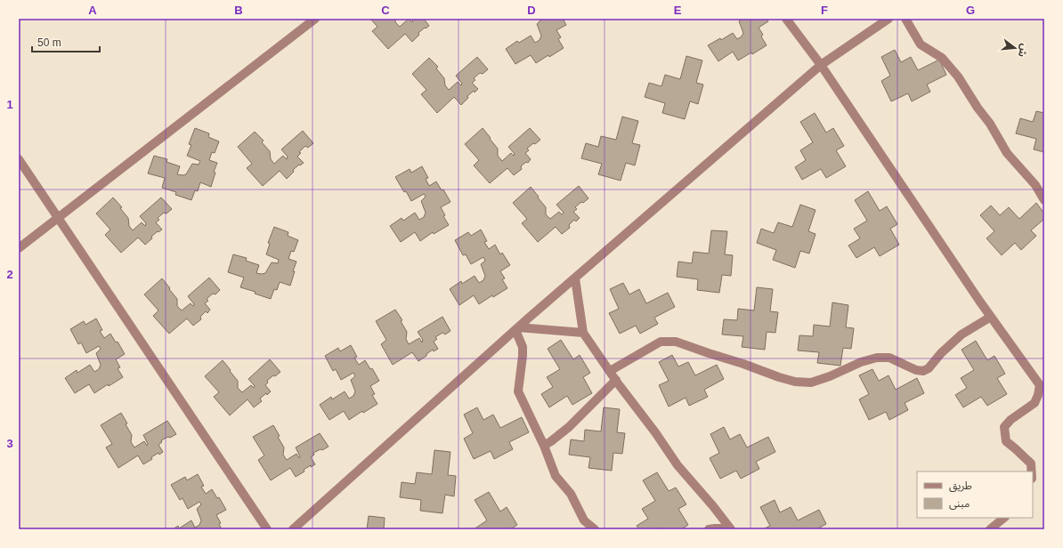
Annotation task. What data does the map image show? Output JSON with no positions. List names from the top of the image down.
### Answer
{
  "legend": ["طريق", "مبنى"],
  "scale_bar": "50 m",
  "north": "right",
  "grid": {
    "columns": [
      "A",
      "B",
      "C",
      "D",
      "E",
      "F",
      "G"
    ],
    "rows": ["1", "2", "3"]
  }
}
